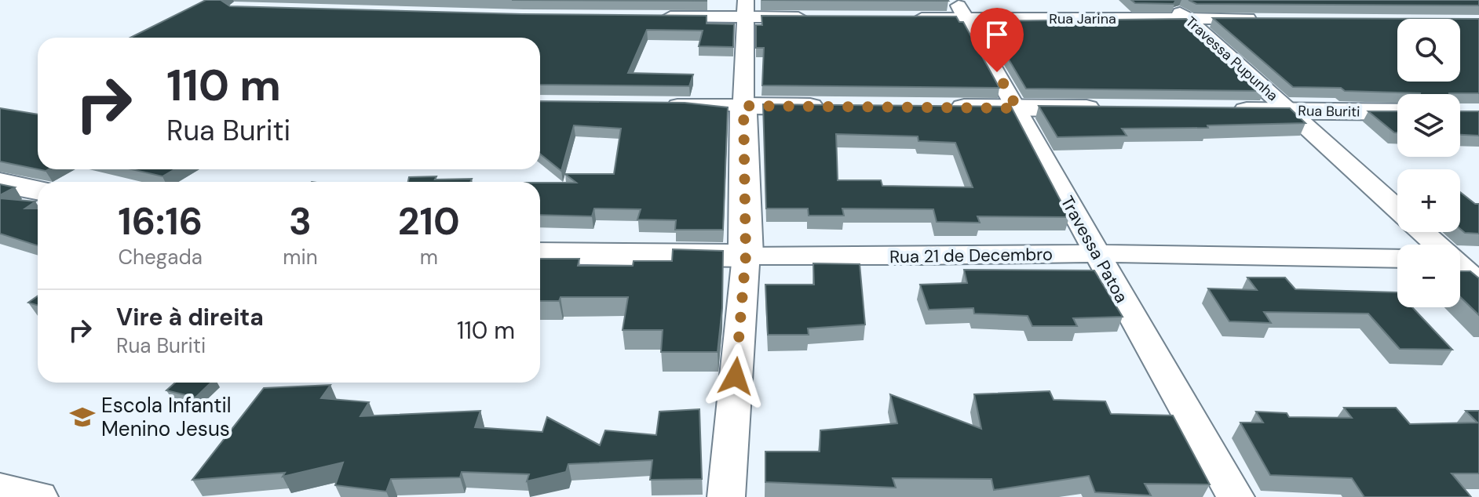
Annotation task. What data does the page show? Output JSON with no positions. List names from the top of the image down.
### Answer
{
  "streets": {
    "street": [
      "Rua Jarina",
      "Travessa Pupunha",
      "Rua Buriti",
      "Travessa Patoa",
      "Rua 21 de Decembro"
    ]
  },
  "crossings": [
    ["Rua Jarina", "Travessa Pupunha"],
    ["Rua Jarina", "Travessa Patoa"],
    ["Travessa Pupunha", "Rua Buriti"],
    ["Travessa Patoa", "Rua 21 de Decembro"]
  ],
  "places": {
    "school or university": ["Escola Infantil Menino Jesus"]
  },
  "page": {
    "map_buttons": ["+", "−"],
    "turn": ["110 m", "Rua Buriti"],
    "eta": [
      "16:16",
      "Chegada",
      "3",
      "min",
      "210",
      "m"
    ],
    "list": [
      {
        "name": "Vire à direita",
        "note": "Rua Buriti",
        "value": "110 m"
      }
    ]
  }
}
